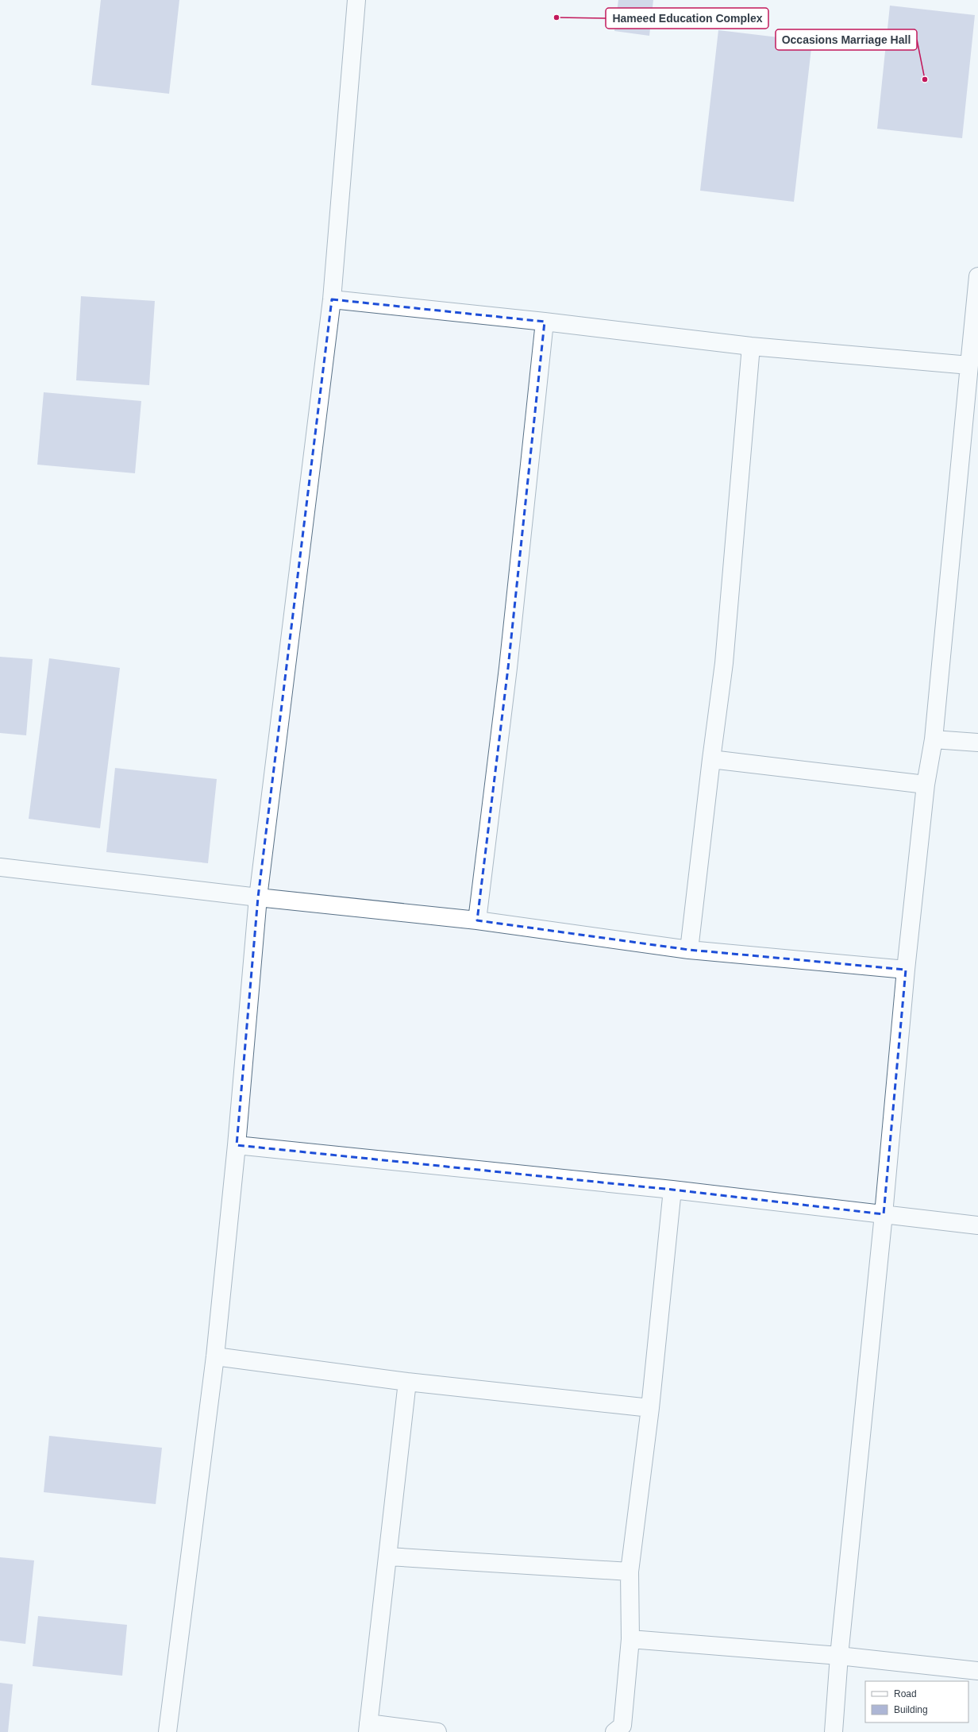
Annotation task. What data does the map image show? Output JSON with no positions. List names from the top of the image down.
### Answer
{
  "places": ["Hameed Education Complex", "Occasions Marriage Hall"],
  "legend": ["Road", "Building"]
}
